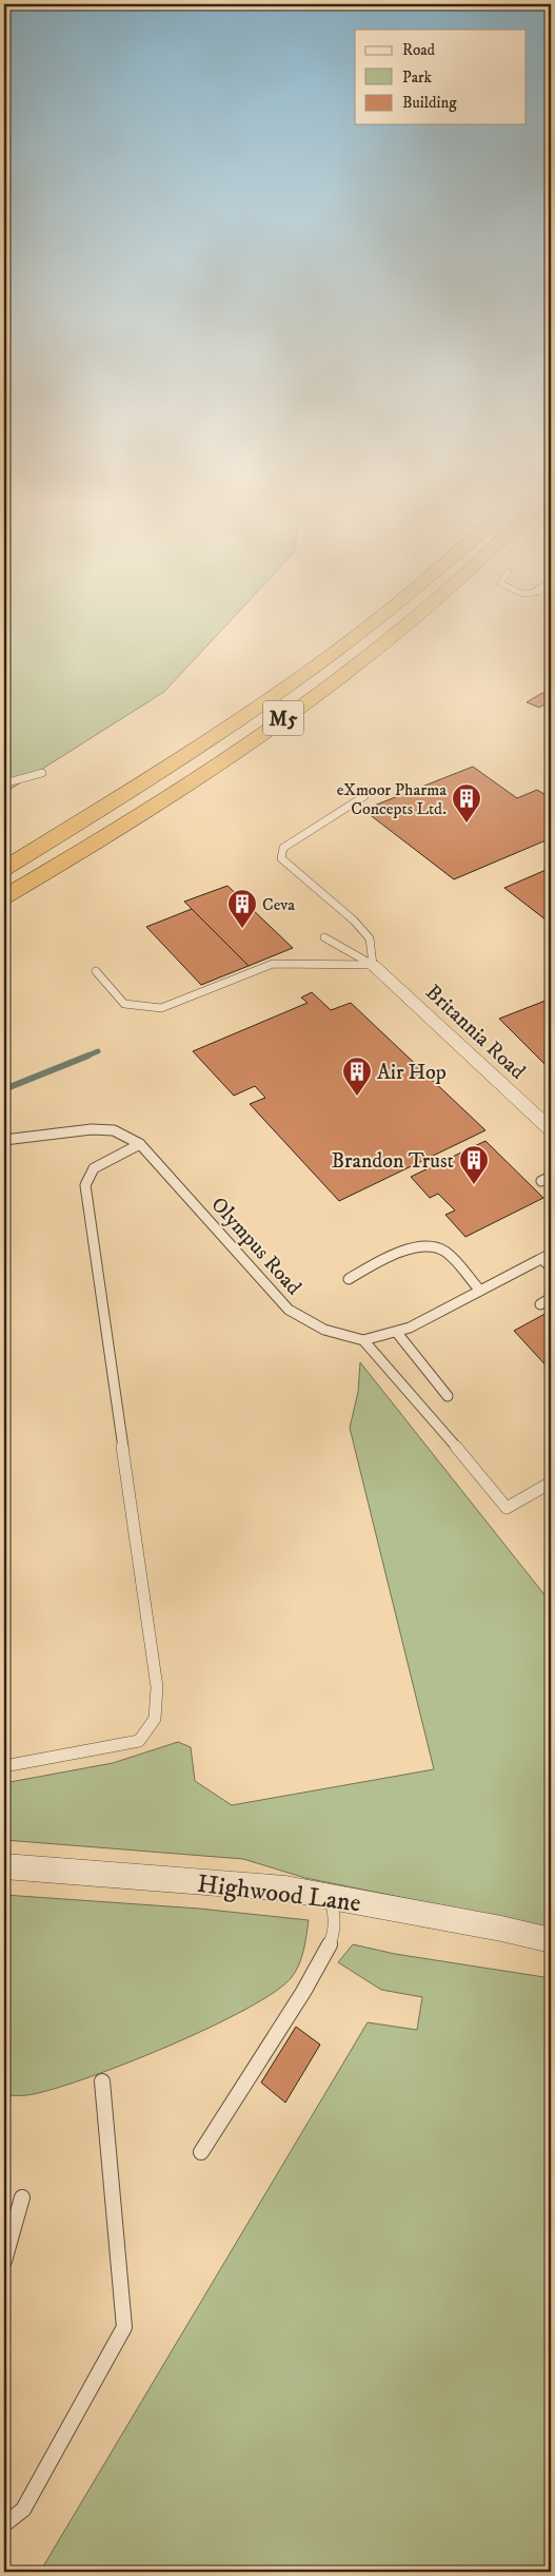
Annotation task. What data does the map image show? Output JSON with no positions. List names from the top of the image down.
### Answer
{
  "streets": {
    "highway": ["M5"],
    "street": ["Britannia Road", "Highwood Lane"],
    "lane": ["Olympus Road"]
  },
  "places": {
    "building": [
      "eXmoor Pharma Concepts Ltd.",
      "Ceva",
      "Air Hop",
      "Brandon Trust"
    ]
  },
  "legend": ["Road", "Park", "Building"]
}
